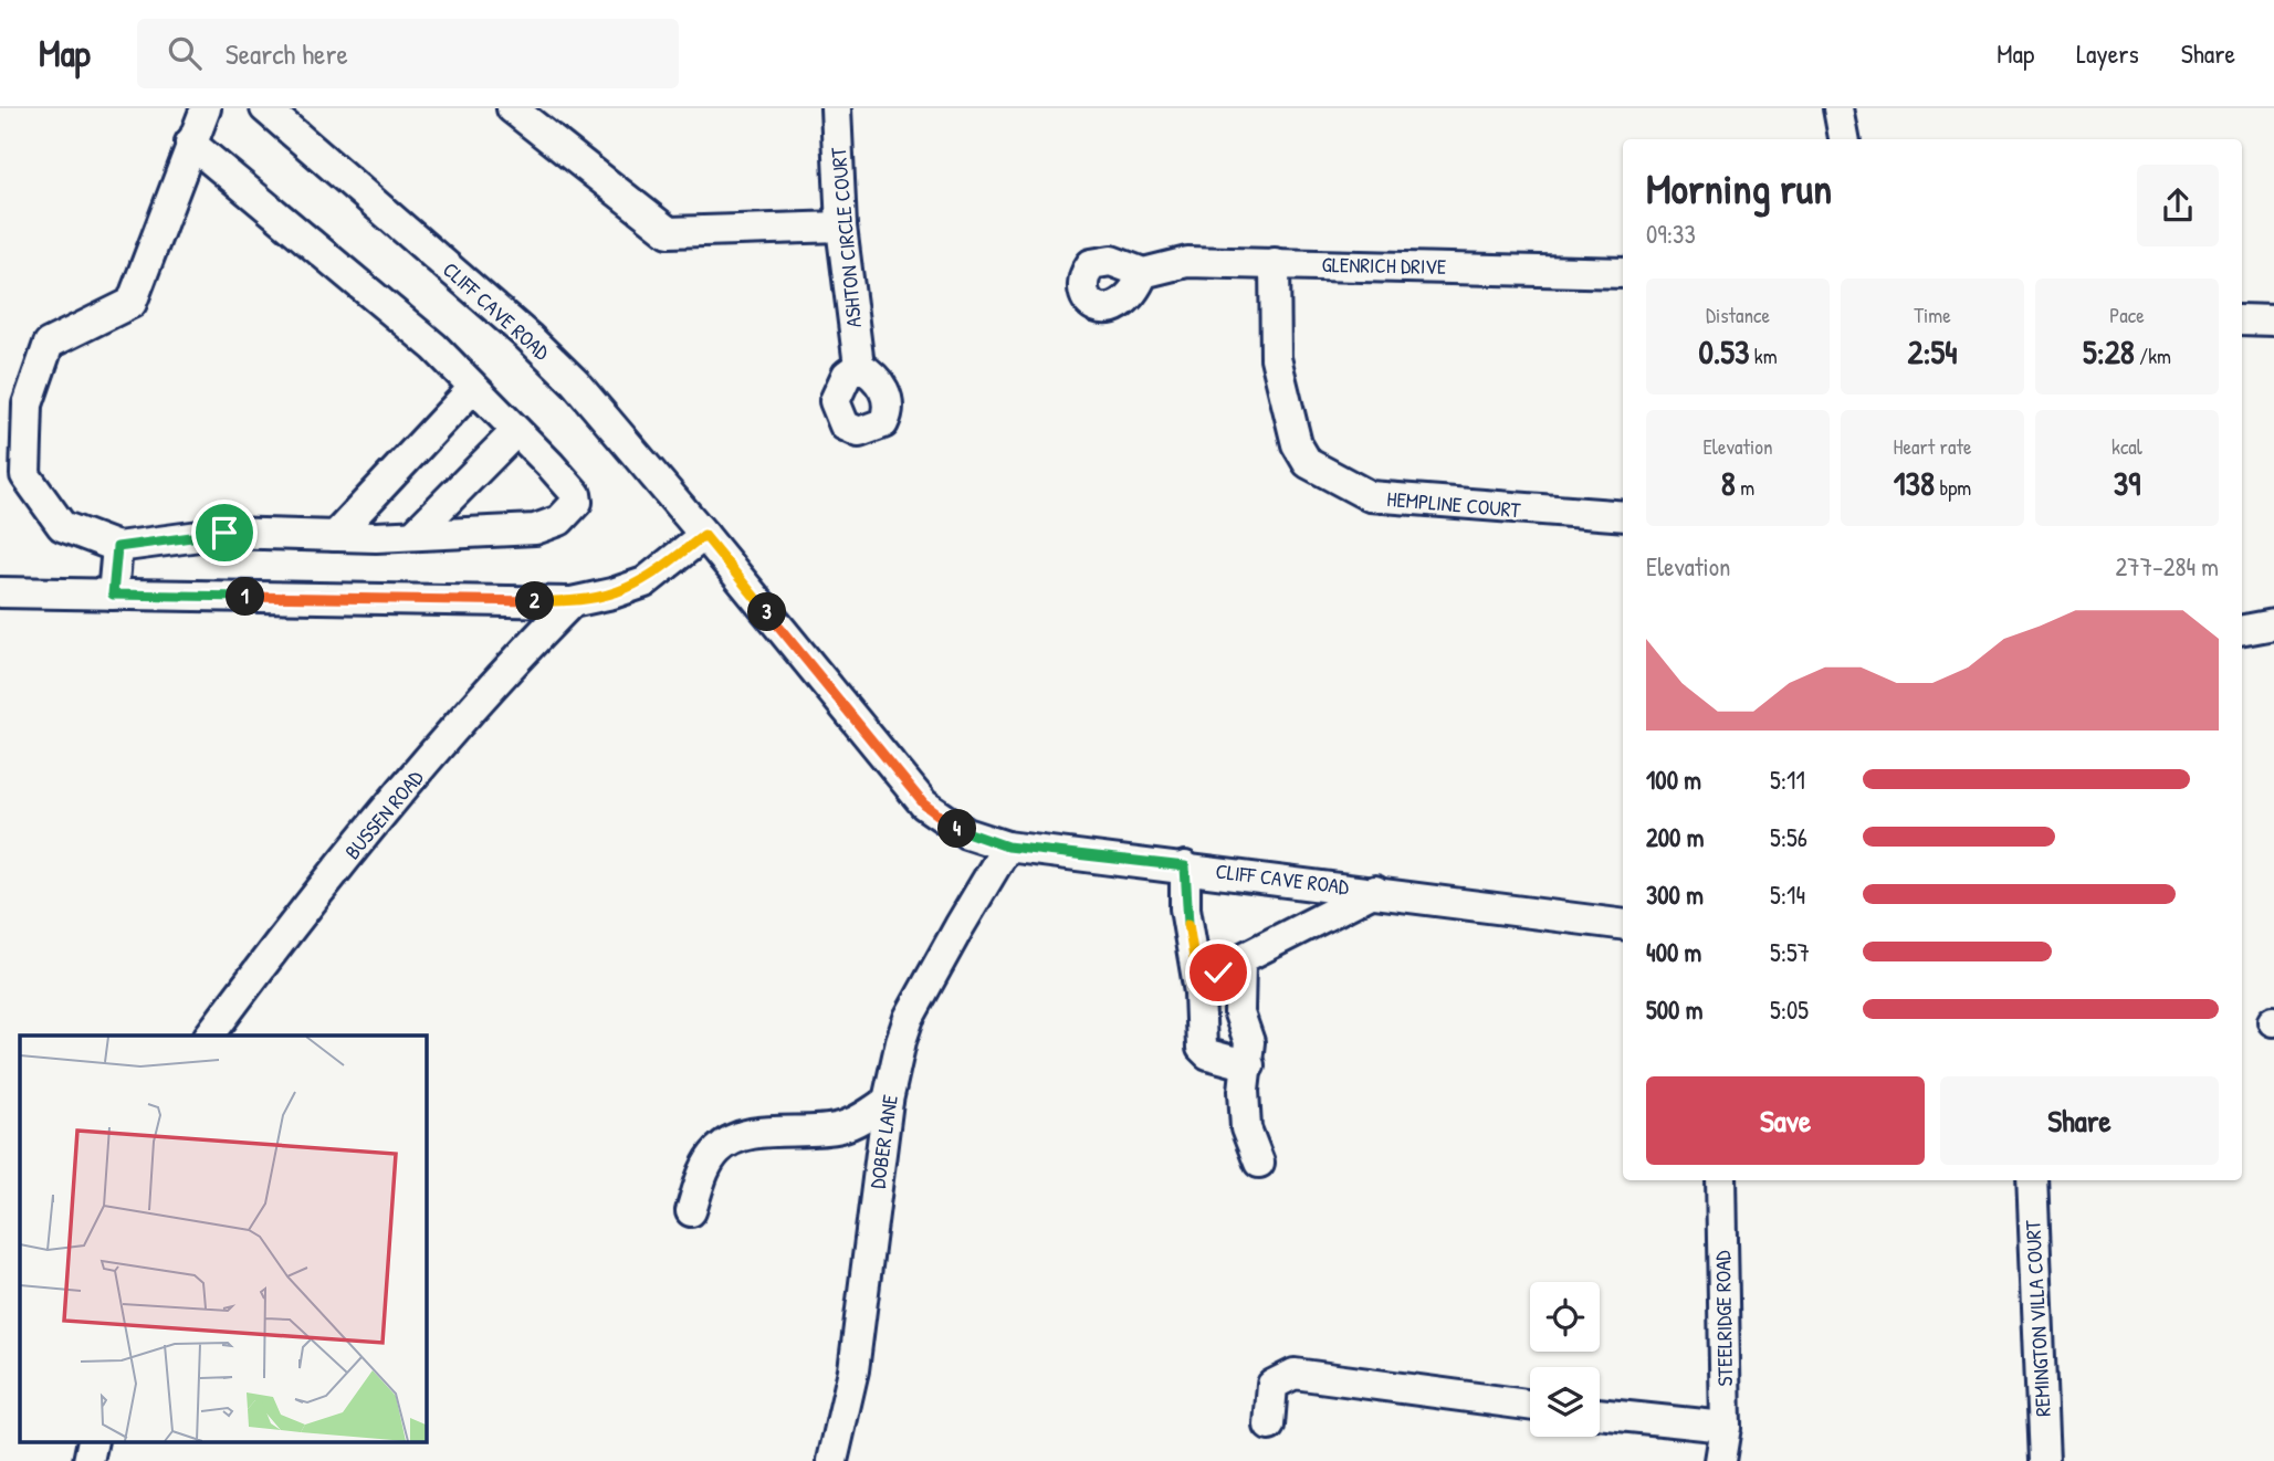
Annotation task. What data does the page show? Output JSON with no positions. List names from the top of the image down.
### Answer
{
  "streets": {
    "street": [
      "ASHTON CIRCLE COURT",
      "GLENRICH DRIVE",
      "CLIFF CAVE ROAD",
      "HEMPLINE COURT",
      "BUSSEN ROAD",
      "DOBER LANE",
      "STEELRIDGE ROAD",
      "REMINGTON VILLA COURT"
    ]
  },
  "crossings": [
    ["GLENRICH DRIVE", "HEMPLINE COURT"],
    ["CLIFF CAVE ROAD", "DOBER LANE"]
  ],
  "page": {
    "header": "Map",
    "search": "Search here",
    "nav": ["Map", "Layers", "Share"],
    "heading": ["Morning run", "09:33"],
    "stats": [
      ["Distance", "0.53 km"],
      ["Time", "2:54"],
      ["Pace", "5:28 /km"],
      ["Elevation", "8 m"],
      ["Heart rate", "138 bpm"],
      ["kcal", "39"]
    ],
    "chart": ["Elevation", "277–284 m"],
    "pins": [
      "1",
      "2",
      "3",
      "4"
    ],
    "list": [
      {
        "name": "100 m",
        "note": "5:11"
      },
      {
        "name": "200 m",
        "note": "5:56"
      },
      {
        "name": "300 m",
        "note": "5:14"
      },
      {
        "name": "400 m",
        "note": "5:57"
      },
      {
        "name": "500 m",
        "note": "5:05"
      }
    ],
    "buttons": ["Save", "Share"]
  }
}
